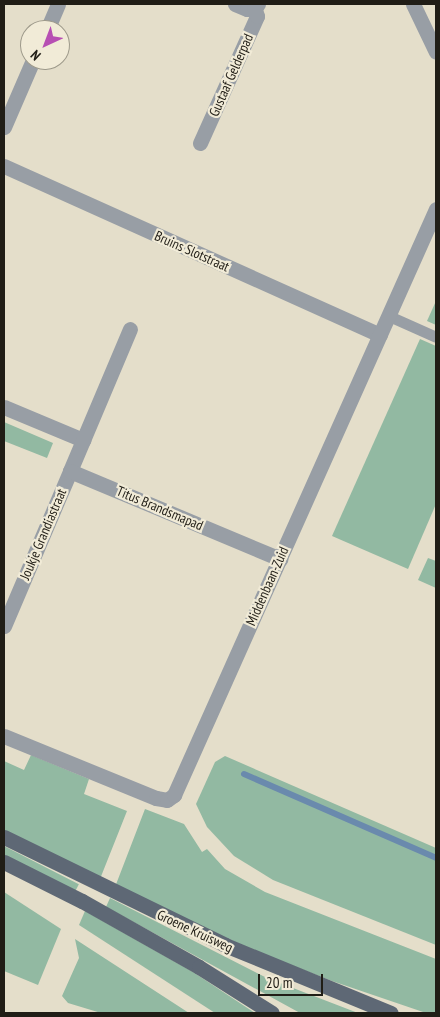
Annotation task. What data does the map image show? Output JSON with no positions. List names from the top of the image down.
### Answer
{
  "streets": {
    "main road": ["Groene Kruisweg"],
    "street": [
      "Gustaaf Gelderpad",
      "Bruins Slotstraat",
      "Titus Brandsmapad",
      "Joukje Grandiastraat",
      "Middenbaan-Zuid"
    ]
  },
  "crossings": [
    ["Bruins Slotstraat", "Middenbaan-Zuid"],
    ["Titus Brandsmapad", "Joukje Grandiastraat"],
    ["Titus Brandsmapad", "Middenbaan-Zuid"]
  ],
  "scale_bar": "20 m",
  "north": "bottom left"
}
